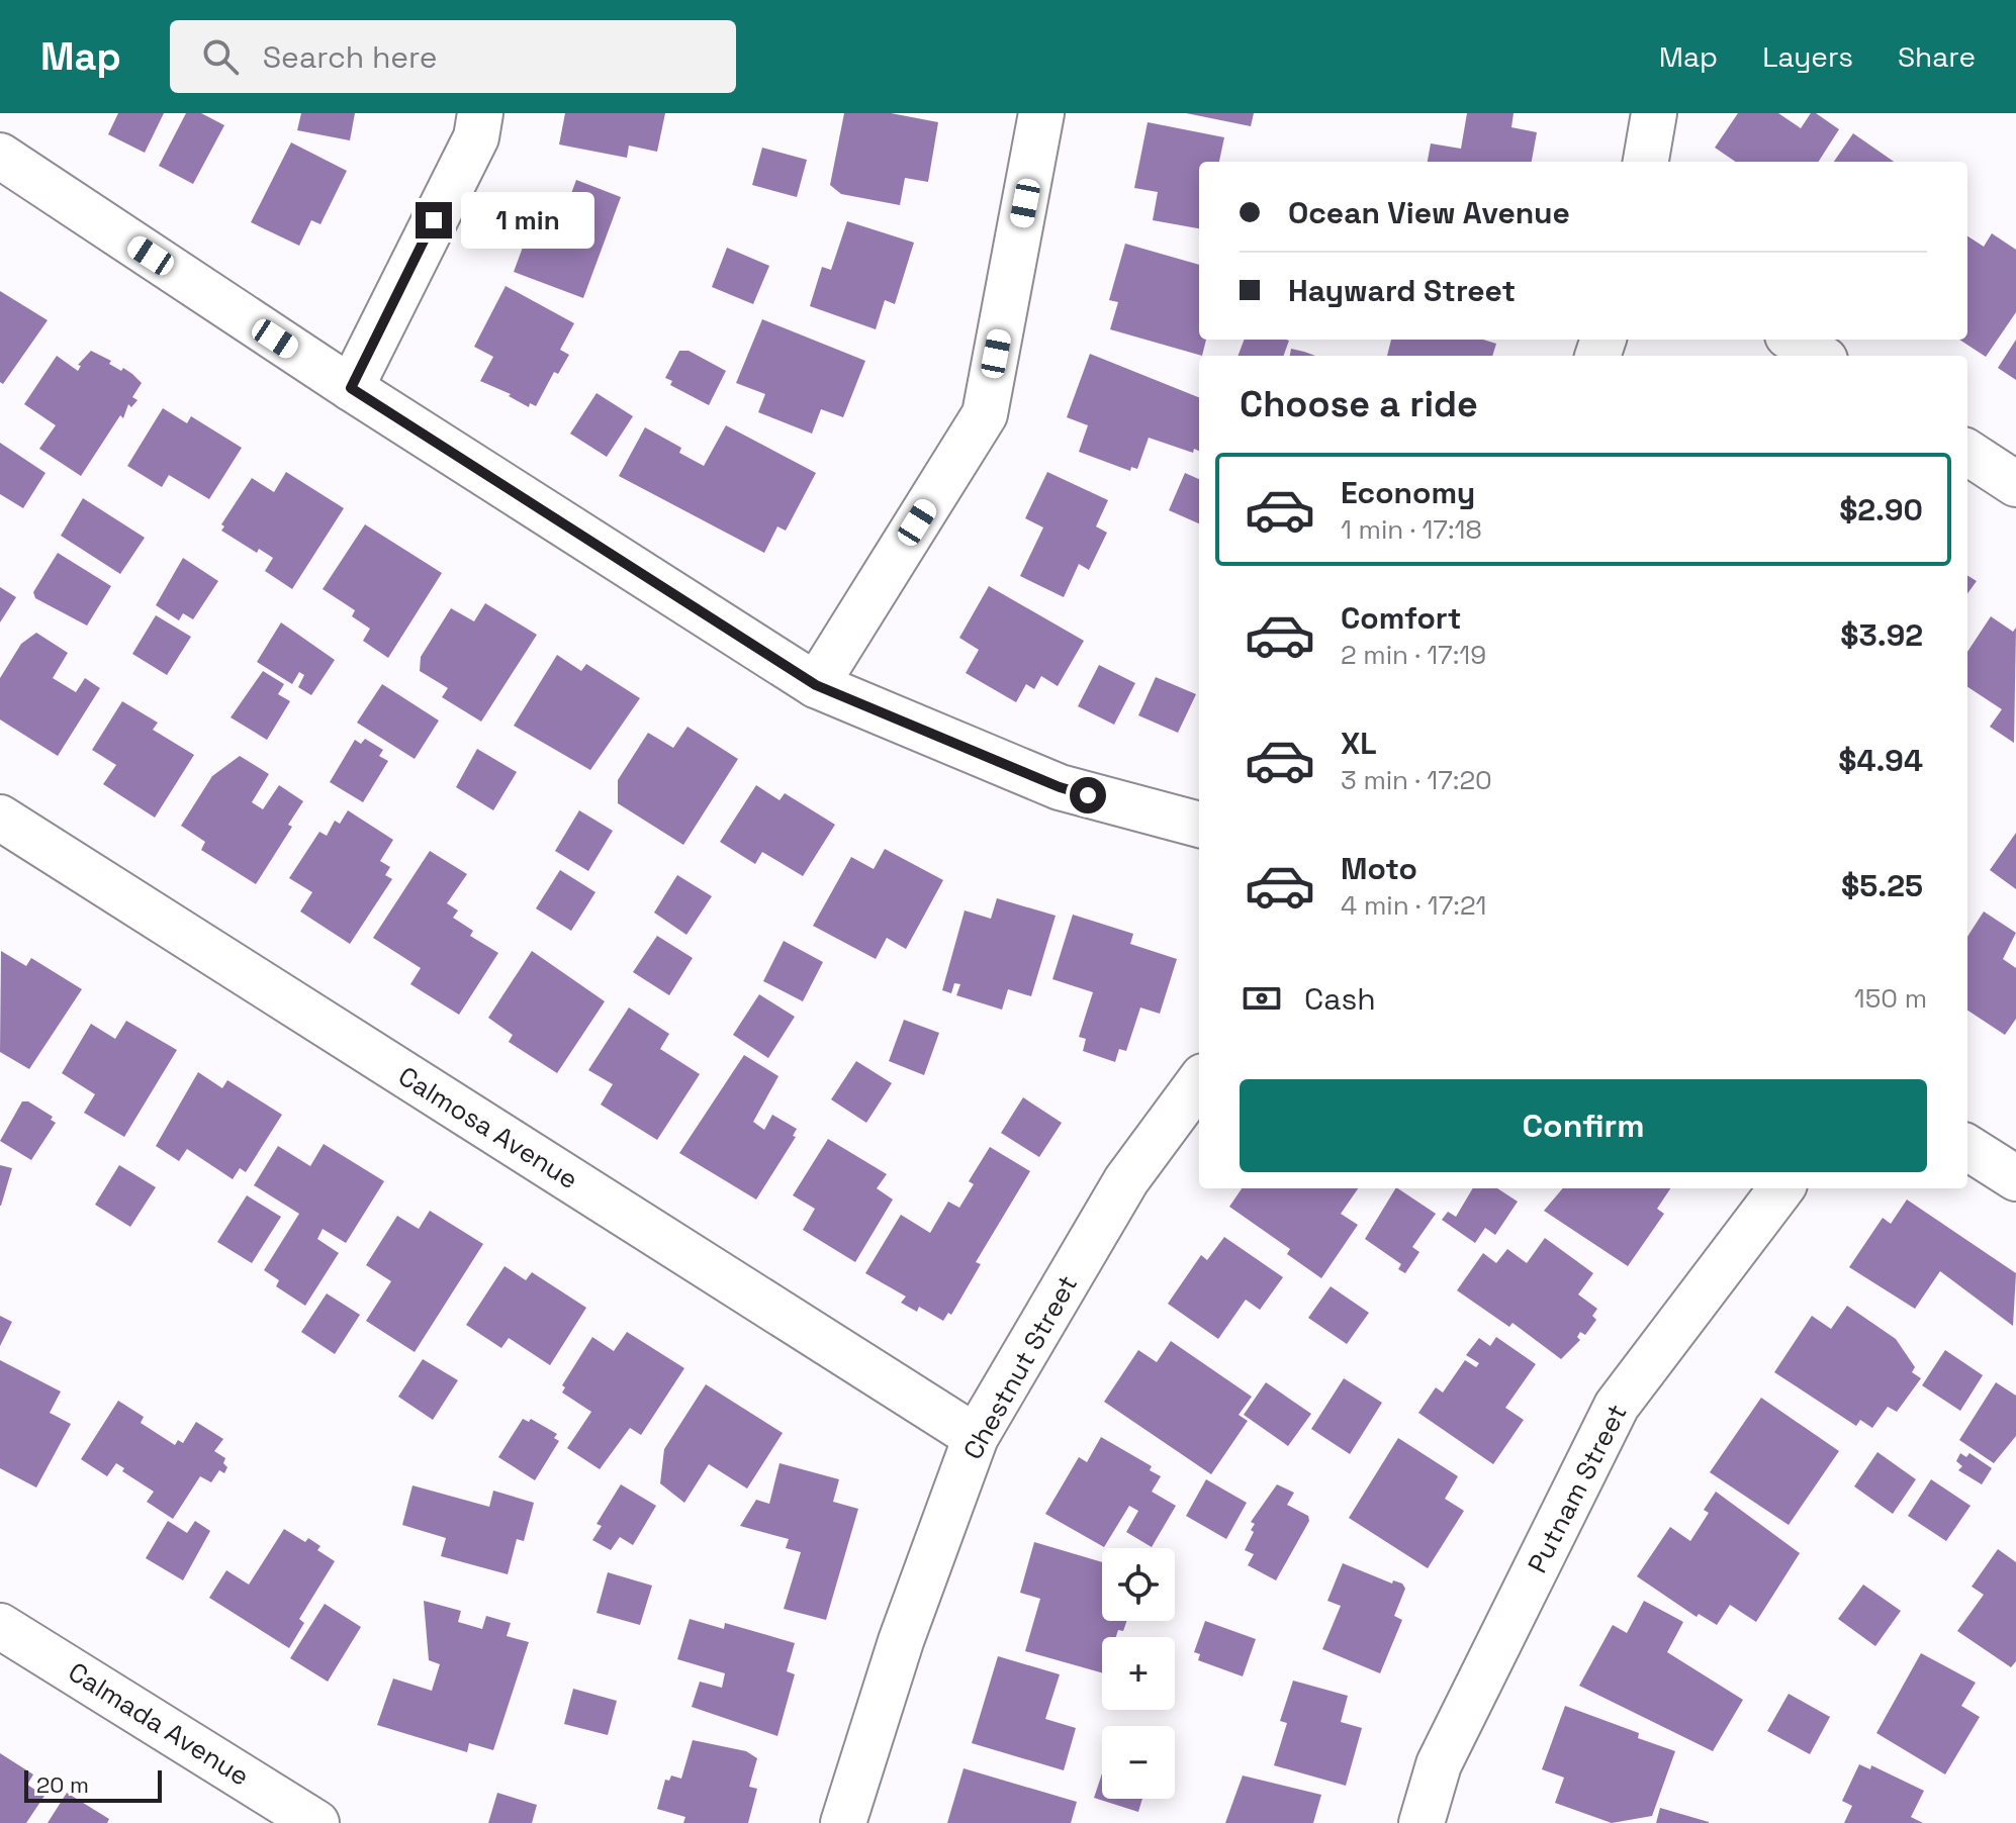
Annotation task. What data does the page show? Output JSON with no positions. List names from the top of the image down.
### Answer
{
  "streets": {
    "street": [
      "Calmosa Avenue",
      "Chestnut Street",
      "Putnam Street",
      "Calmada Avenue"
    ]
  },
  "crossings": [
    ["Calmosa Avenue", "Chestnut Street"]
  ],
  "scale_bar": "20 m",
  "page": {
    "header": "Map",
    "search": "Search here",
    "nav": ["Map", "Layers", "Share"],
    "banner": ["Ocean View Avenue", "Hayward Street"],
    "bubble": "1 min",
    "heading": "Choose a ride",
    "list": [
      {
        "name": "Economy",
        "note": "1 min · 17:18",
        "value": "$2.90"
      },
      {
        "name": "Comfort",
        "note": "2 min · 17:19",
        "value": "$3.92"
      },
      {
        "name": "XL",
        "note": "3 min · 17:20",
        "value": "$4.94"
      },
      {
        "name": "Moto",
        "note": "4 min · 17:21",
        "value": "$5.25"
      }
    ],
    "pay": ["Cash", "150 m"],
    "buttons": "Confirm",
    "map_buttons": ["+", "−"],
    "scale": "20 m"
  }
}
